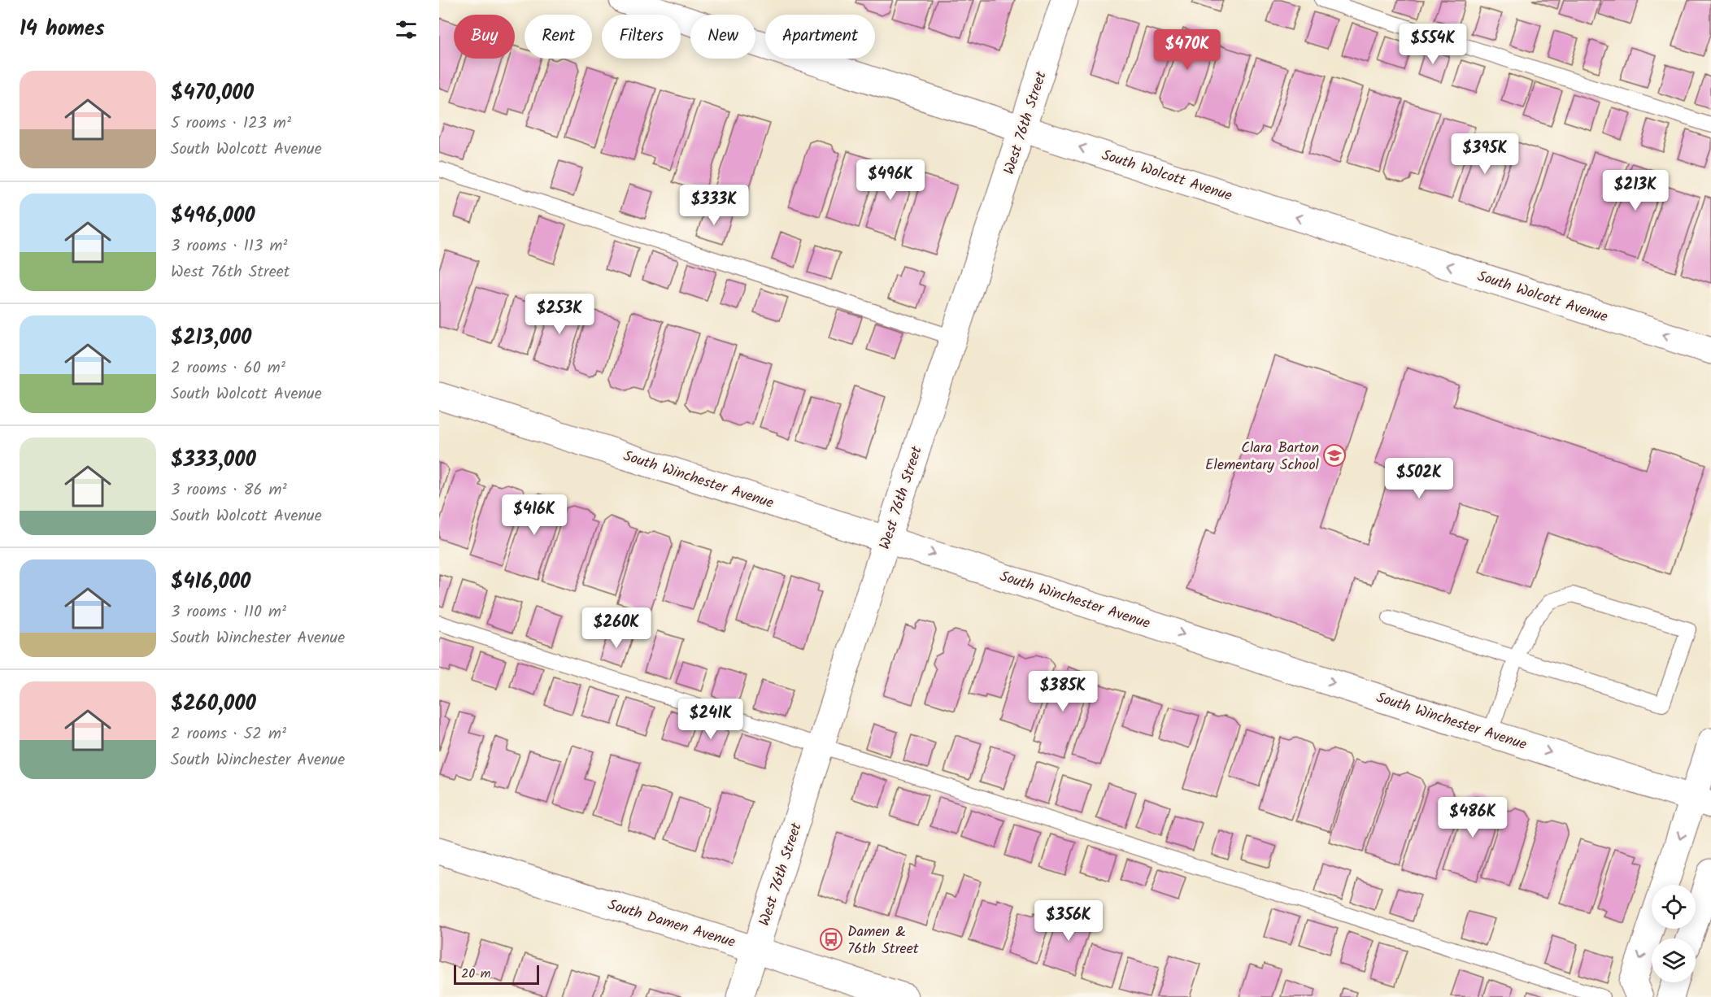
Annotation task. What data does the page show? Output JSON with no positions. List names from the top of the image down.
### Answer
{
  "streets": {
    "street": [
      "West 76th Street",
      "South Wolcott Avenue",
      "South Winchester Avenue",
      "South Damen Avenue"
    ]
  },
  "crossings": [
    ["West 76th Street", "South Wolcott Avenue"],
    ["West 76th Street", "South Winchester Avenue"],
    ["West 76th Street", "South Damen Avenue"]
  ],
  "one_way": ["South Wolcott Avenue", "South Winchester Avenue"],
  "places": {
    "school or university": ["Clara Barton Elementary School"],
    "bus stop": ["Damen & 76th Street"]
  },
  "scale_bar": "20 m",
  "page": {
    "heading": "14 homes",
    "chip": [
      "Buy",
      "Rent",
      "Filters",
      "New",
      "Apartment"
    ],
    "price": [
      "$554K",
      "$470K",
      "$395K",
      "$496K",
      "$213K",
      "$333K",
      "$253K",
      "$502K",
      "$416K",
      "$260K",
      "$385K",
      "$241K",
      "$486K",
      "$356K"
    ],
    "list": [
      {
        "name": "$470,000",
        "note": "5 rooms · 123 m² · South Wolcott Avenue"
      },
      {
        "name": "$496,000",
        "note": "3 rooms · 113 m² · West 76th Street"
      },
      {
        "name": "$213,000",
        "note": "2 rooms · 60 m² · South Wolcott Avenue"
      },
      {
        "name": "$333,000",
        "note": "3 rooms · 86 m² · South Wolcott Avenue"
      },
      {
        "name": "$416,000",
        "note": "3 rooms · 110 m² · South Winchester Avenue"
      },
      {
        "name": "$260,000",
        "note": "2 rooms · 52 m² · South Winchester Avenue"
      }
    ],
    "scale": "20 m"
  }
}
